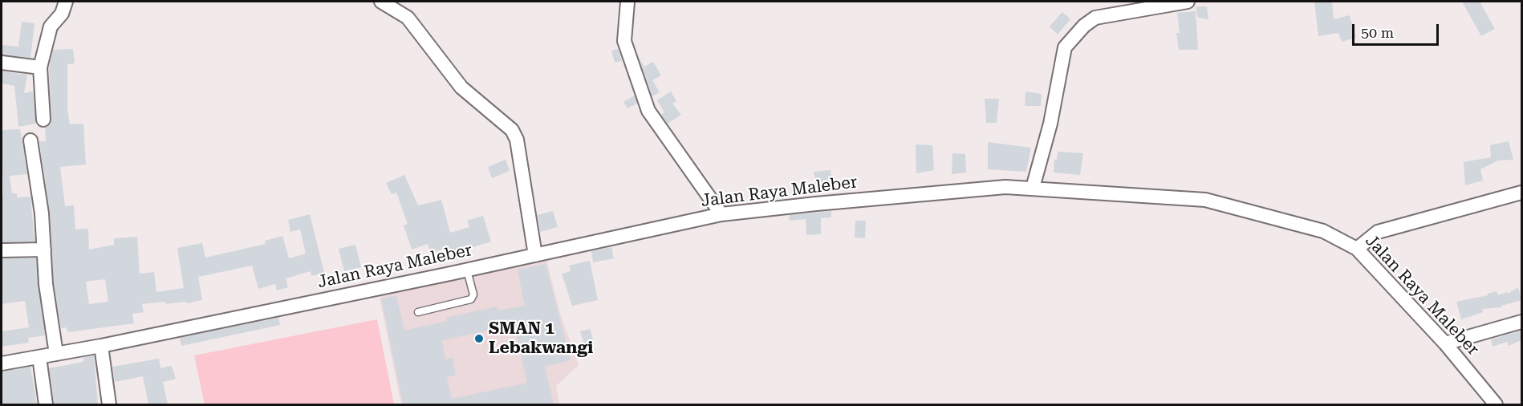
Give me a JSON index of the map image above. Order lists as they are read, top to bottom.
{
  "streets": {
    "street": ["Jalan Raya Maleber"]
  },
  "places": ["SMAN 1 Lebakwangi"],
  "scale_bar": "50 m"
}
